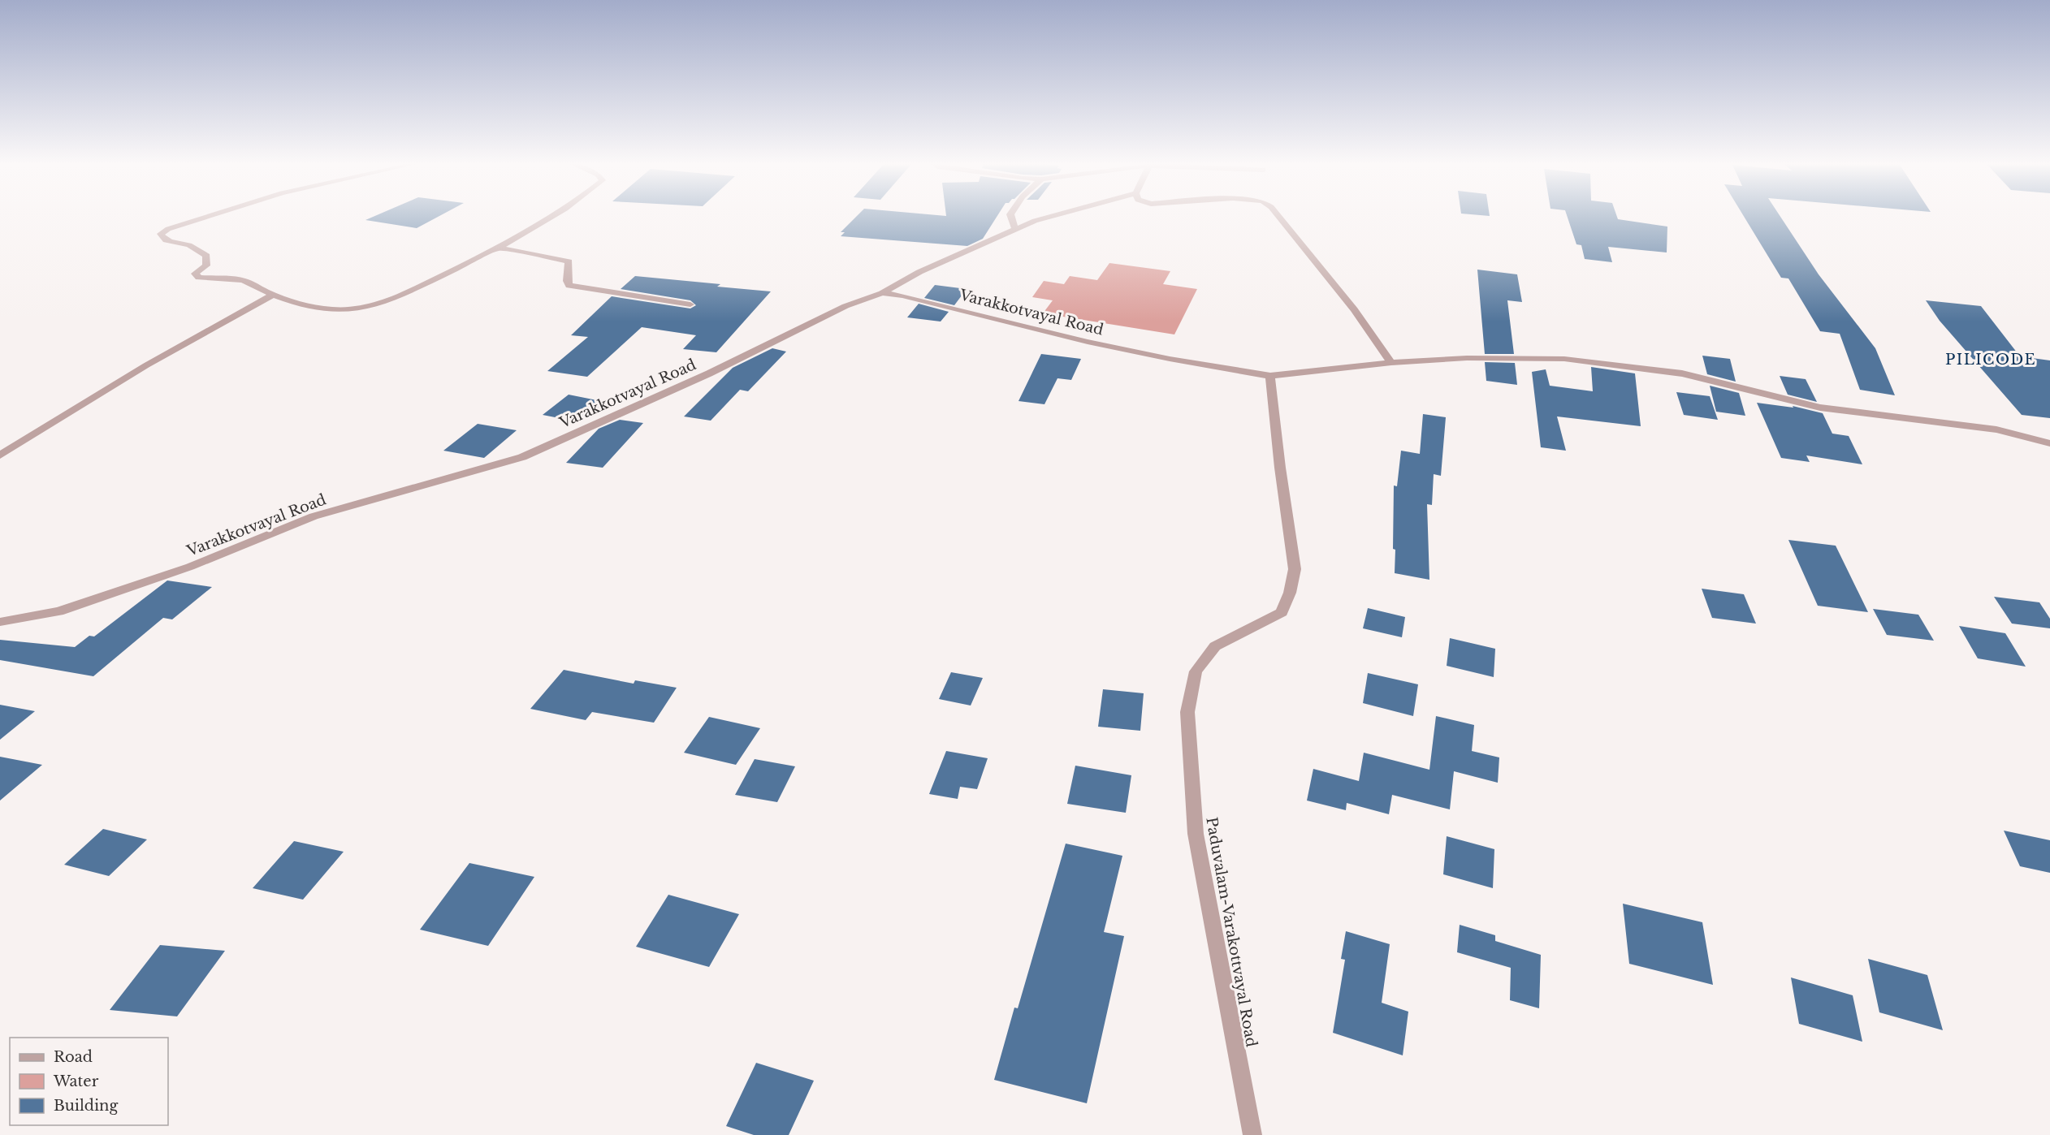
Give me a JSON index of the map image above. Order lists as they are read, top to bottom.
{
  "streets": {
    "street": ["Varakkotvayal Road", "Paduvalam-Varakottvayal Road"]
  },
  "crossings": [
    ["Varakkotvayal Road", "Paduvalam-Varakottvayal Road"]
  ],
  "districts": ["PILICODE"],
  "legend": ["Road", "Water", "Building"]
}
